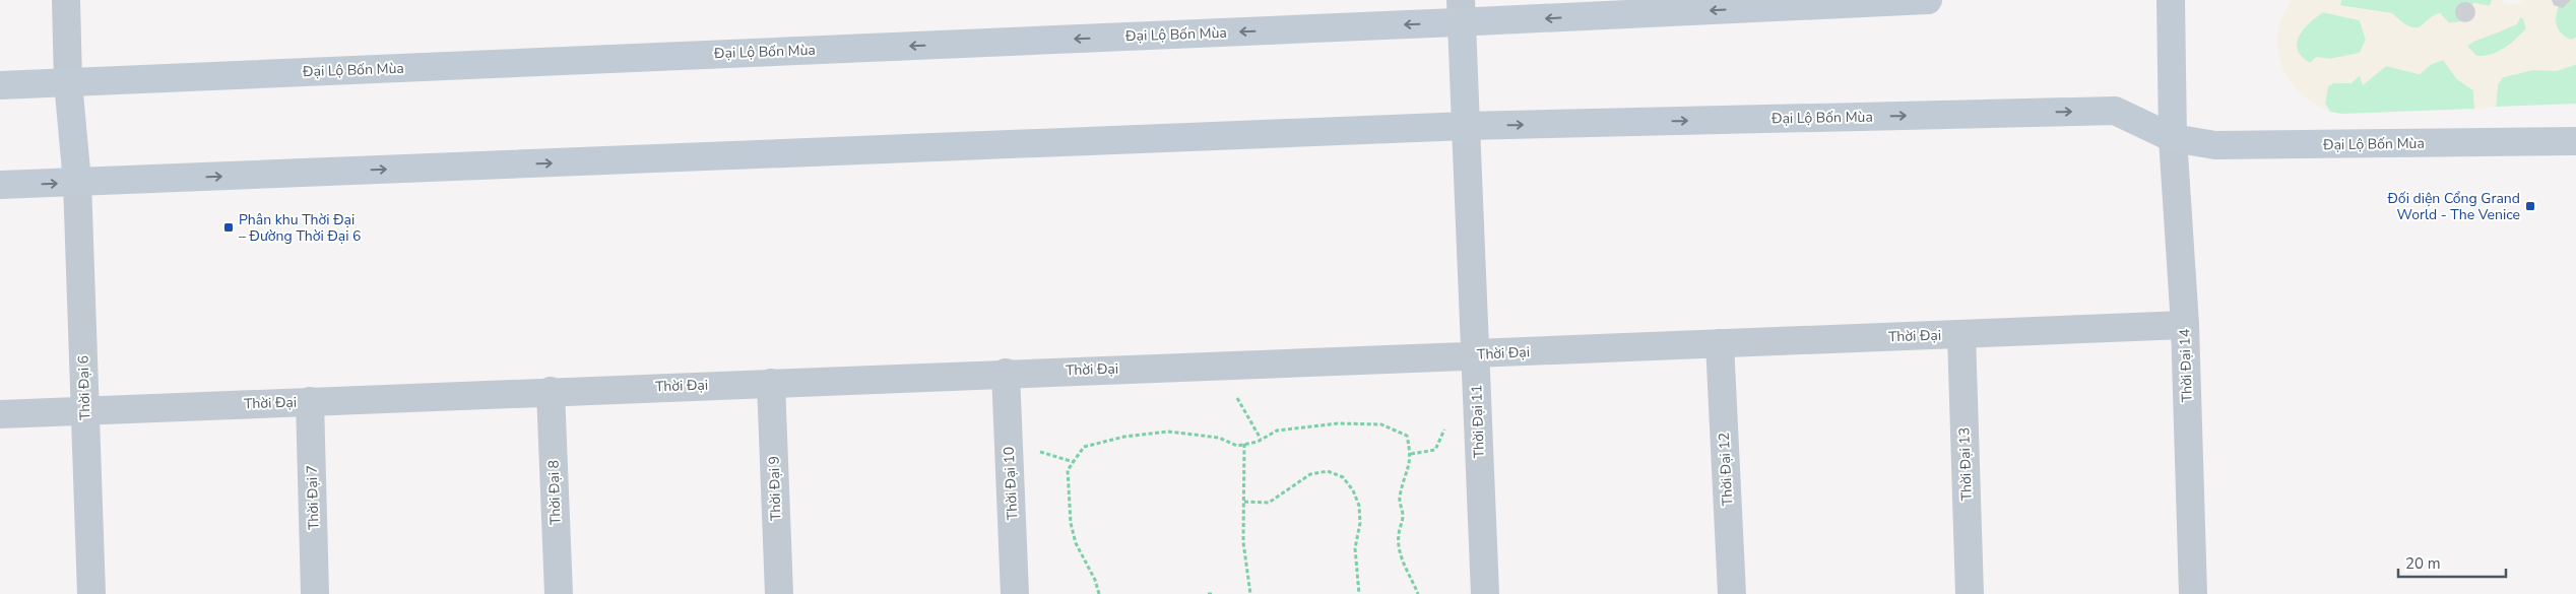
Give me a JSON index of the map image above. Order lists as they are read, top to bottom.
{
  "streets": {
    "main road": ["Đại Lộ Bốn Mùa"],
    "street": [
      "Thời Đại",
      "Thời Đại 14",
      "Thời Đại 6",
      "Thời Đại 11",
      "Thời Đại 13",
      "Thời Đại 12",
      "Thời Đại 10",
      "Thời Đại 9",
      "Thời Đại 8",
      "Thời Đại 7"
    ]
  },
  "crossings": [
    ["Đại Lộ Bốn Mùa", "Thời Đại 14"],
    ["Đại Lộ Bốn Mùa", "Thời Đại 6"],
    ["Đại Lộ Bốn Mùa", "Thời Đại 11"],
    ["Thời Đại", "Thời Đại 14"],
    ["Thời Đại", "Thời Đại 6"],
    ["Thời Đại", "Thời Đại 11"],
    ["Thời Đại", "Thời Đại 13"],
    ["Thời Đại", "Thời Đại 12"],
    ["Thời Đại", "Thời Đại 10"],
    ["Thời Đại", "Thời Đại 9"],
    ["Thời Đại", "Thời Đại 8"],
    ["Thời Đại", "Thời Đại 7"]
  ],
  "places": {
    "transit": ["Đối diện Cổng Grand World - The Venice", "Phân khu Thời Đại – Đường Thời Đại 6"]
  },
  "scale_bar": "20 m"
}
